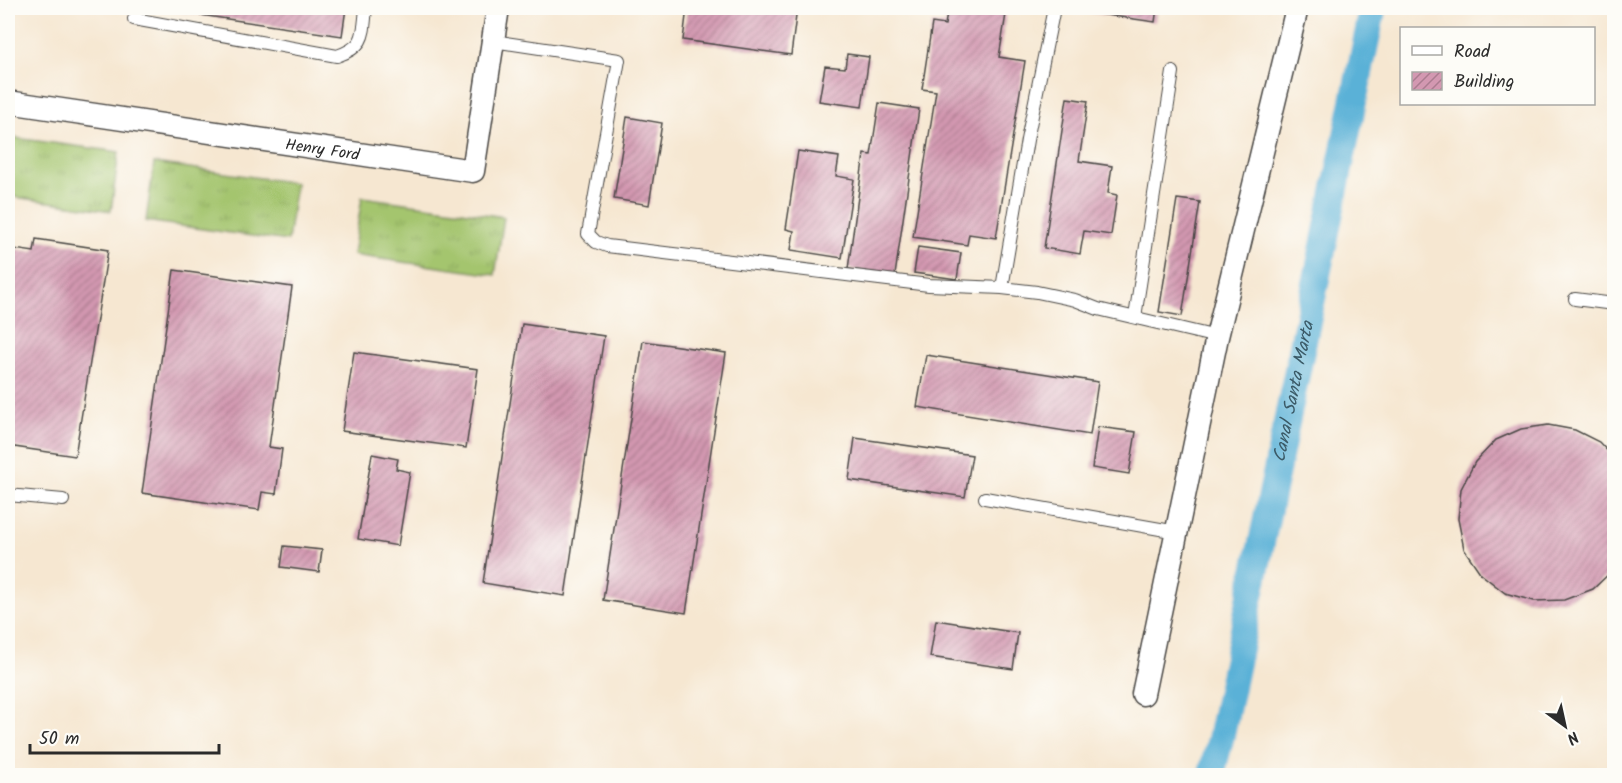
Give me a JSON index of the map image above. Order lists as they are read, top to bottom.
{
  "streets": {
    "street": ["Henry Ford"]
  },
  "water": ["Canal Santa Marta"],
  "legend": ["Road", "Building"],
  "scale_bar": "50 m",
  "north": "bottom right"
}
